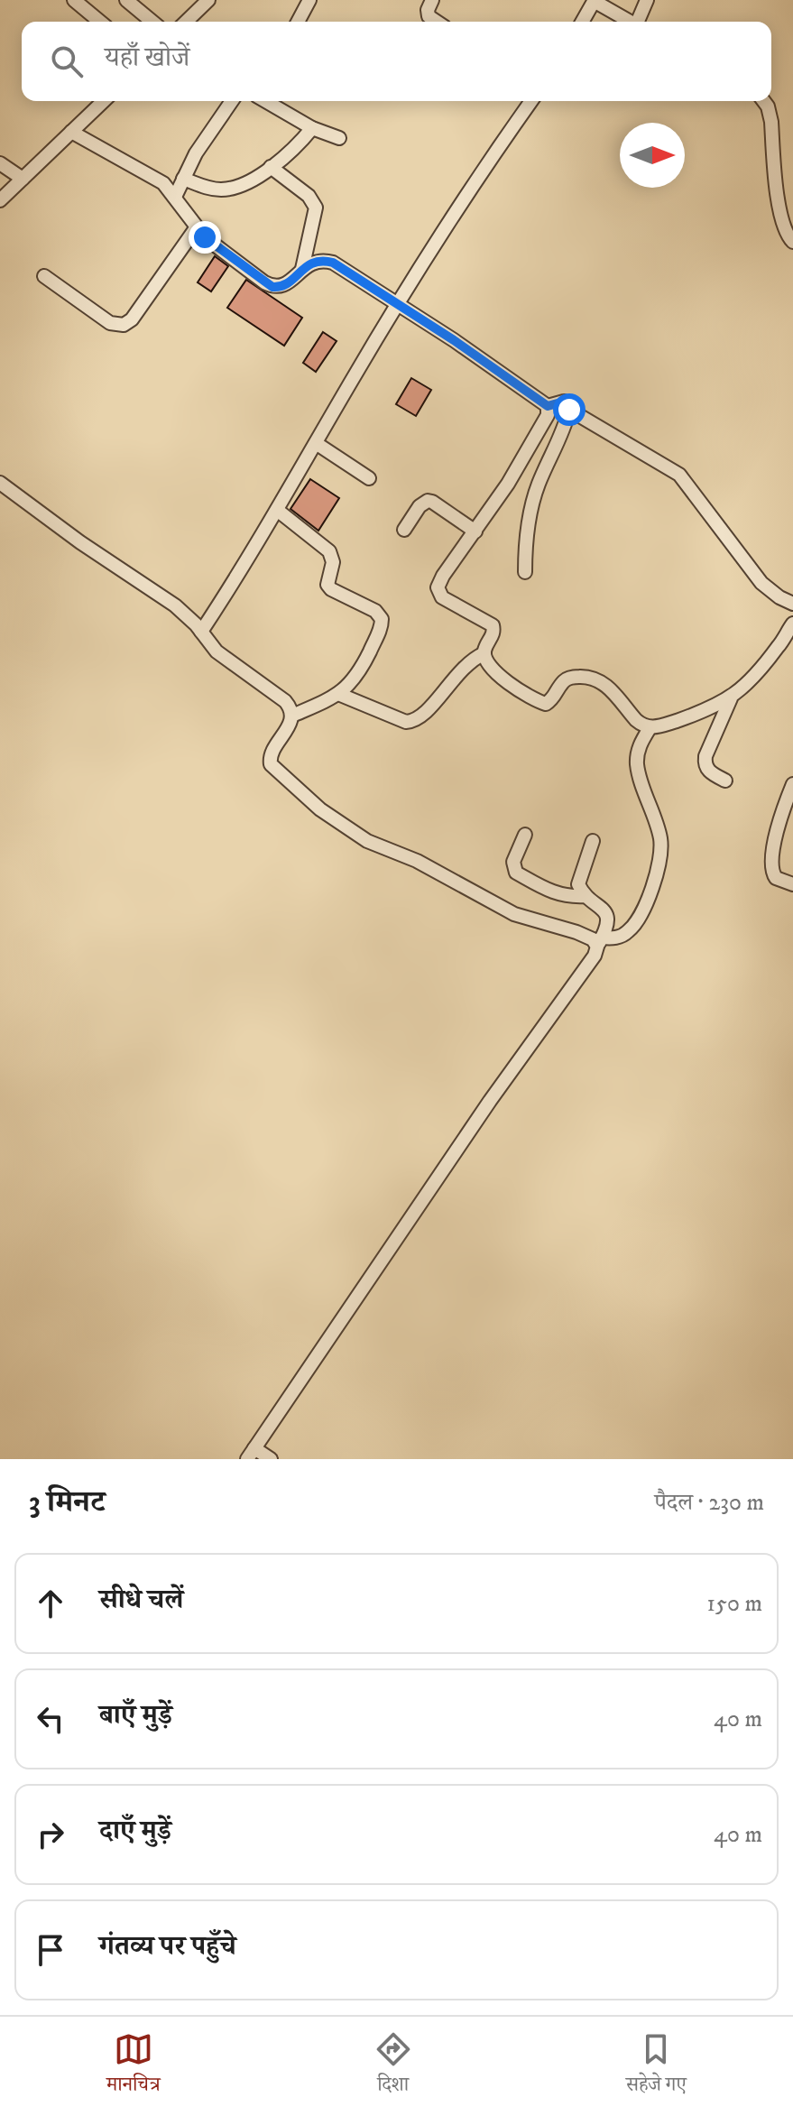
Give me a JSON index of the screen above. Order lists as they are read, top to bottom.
{
  "north": "right",
  "page": {
    "search": "यहाँ खोजें",
    "heading": ["3 मिनट", "पैदल · 230 m"],
    "list": [
      ["सीधे चलें", "150 m"],
      ["बाएँ मुड़ें", "40 m"],
      ["दाएँ मुड़ें", "40 m"],
      "गंतव्य पर पहुँचे"
    ],
    "nav": ["मानचित्र", "दिशा", "सहेजे गए"]
  }
}
